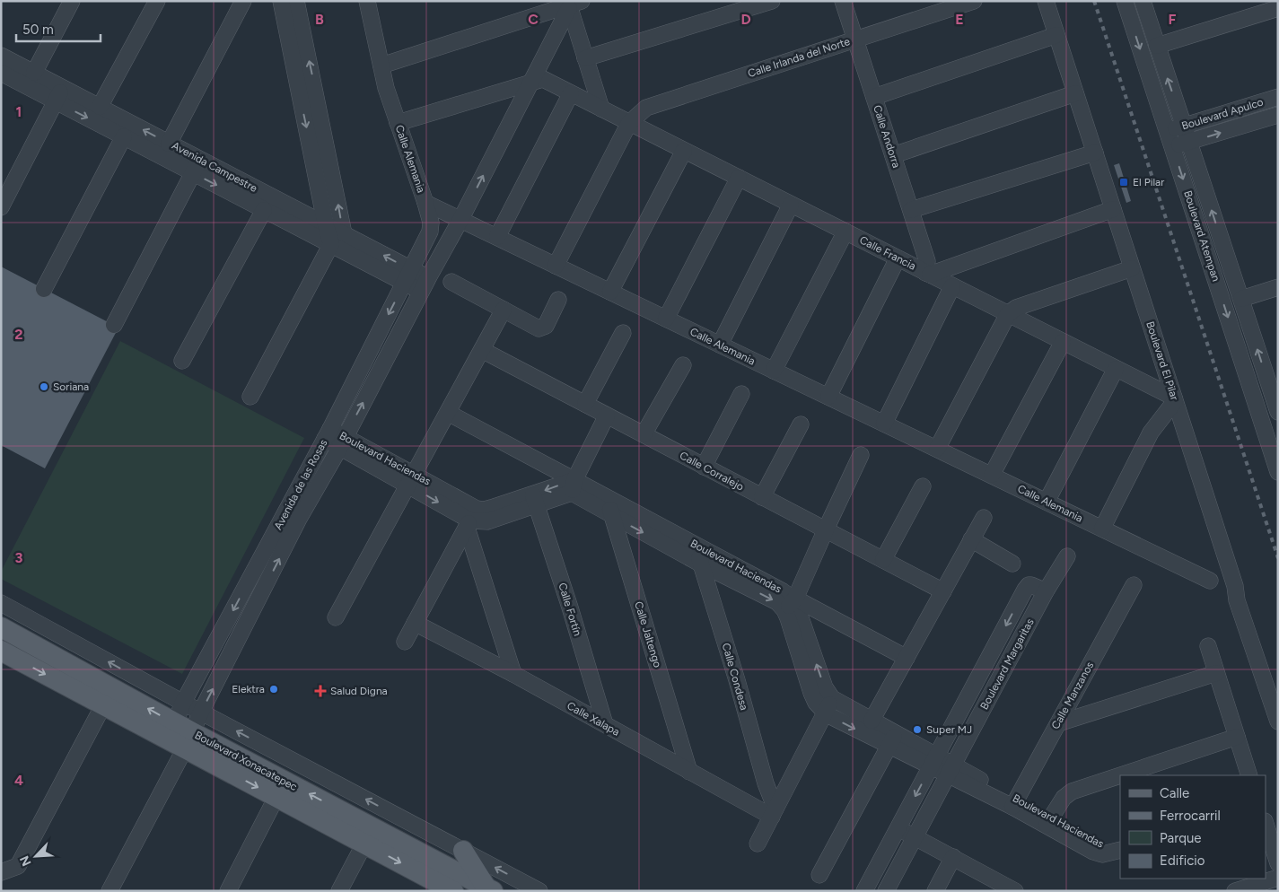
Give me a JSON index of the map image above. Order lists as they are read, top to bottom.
{
  "streets": {
    "main road": ["Boulevard Xonacatepec"],
    "street": [
      "Calle Irlanda del Norte",
      "Boulevard Apulco",
      "Calle Andorra",
      "Calle Alemania",
      "Avenida Campestre",
      "Boulevard Atempan",
      "Calle Francia",
      "Boulevard El Pilar",
      "Boulevard Haciendas",
      "Calle Corralejo",
      "Avenida de las Rosas",
      "Calle Fortín",
      "Calle Jaltengo",
      "Boulevard Margaritas",
      "Calle Condesa",
      "Calle Manzanos",
      "Calle Xalapa"
    ]
  },
  "crossings": [
    ["Calle Irlanda del Norte", "Calle Andorra"],
    ["Calle Irlanda del Norte", "Calle Francia"],
    ["Boulevard Apulco", "Boulevard Atempan"],
    ["Calle Andorra", "Calle Francia"],
    ["Calle Alemania", "Avenida de las Rosas"],
    ["Avenida Campestre", "Avenida de las Rosas"],
    ["Calle Francia", "Boulevard El Pilar"],
    ["Calle Francia", "Avenida de las Rosas"],
    ["Boulevard Haciendas", "Avenida de las Rosas"],
    ["Boulevard Haciendas", "Calle Jaltengo"],
    ["Boulevard Haciendas", "Boulevard Margaritas"],
    ["Boulevard Haciendas", "Calle Condesa"],
    ["Boulevard Haciendas", "Calle Manzanos"],
    ["Avenida de las Rosas", "Boulevard Xonacatepec"],
    ["Calle Fortín", "Calle Xalapa"],
    ["Calle Jaltengo", "Calle Xalapa"],
    ["Calle Condesa", "Calle Xalapa"]
  ],
  "places": {
    "transit": ["El Pilar"],
    "other": ["Soriana", "Elektra", "Super MJ"],
    "health": ["Salud Digna"]
  },
  "legend": [
    "Calle",
    "Ferrocarril",
    "Parque",
    "Edificio"
  ],
  "scale_bar": "50 m",
  "north": "bottom left",
  "grid": {
    "columns": [
      "B",
      "C",
      "D",
      "E",
      "F"
    ],
    "rows": [
      "1",
      "2",
      "3",
      "4"
    ]
  }
}
